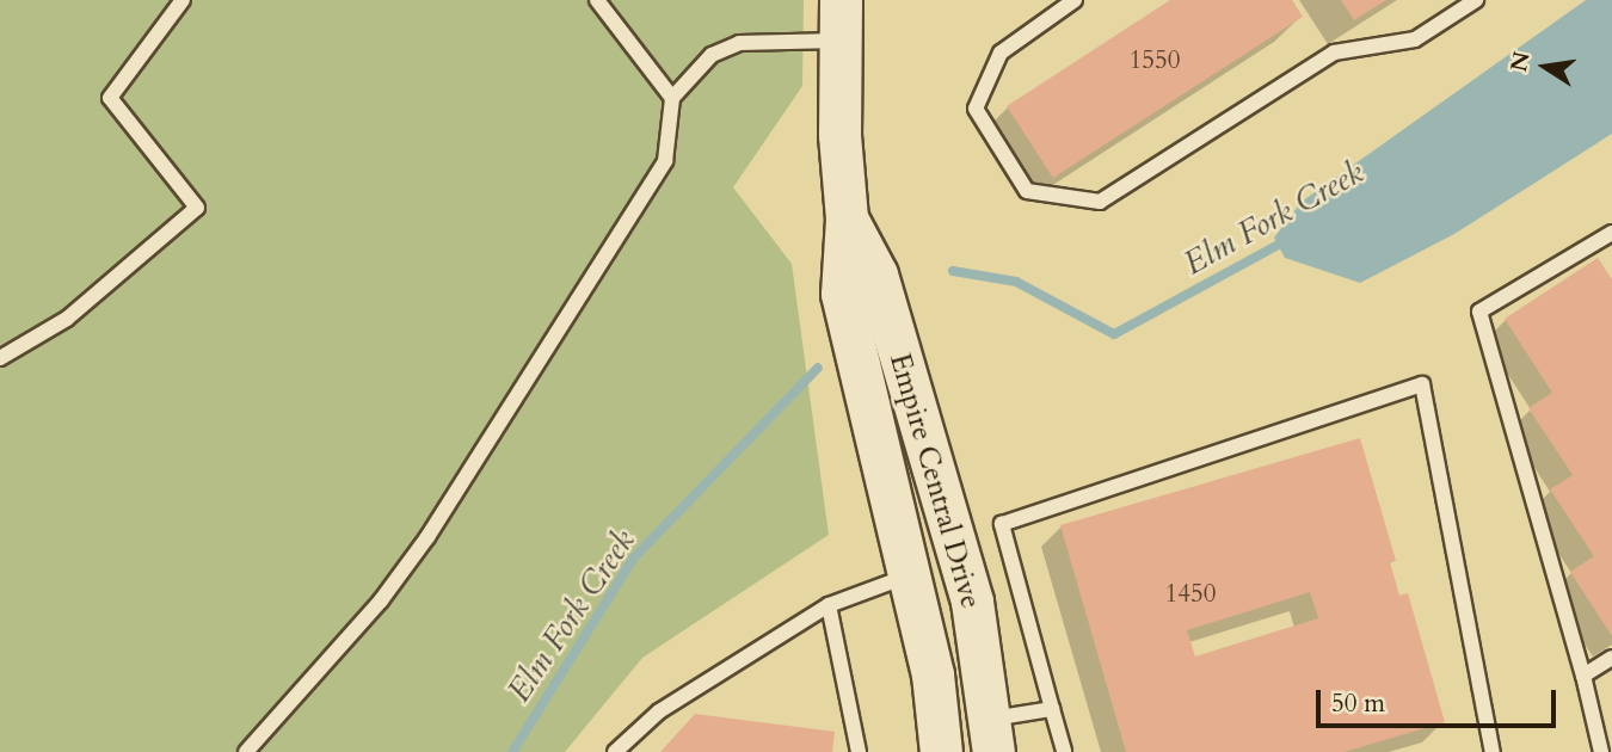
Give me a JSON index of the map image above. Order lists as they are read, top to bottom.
{
  "streets": {
    "street": ["Empire Central Drive"]
  },
  "water": ["Elm Fork Creek"],
  "house_numbers": ["1550", "1450"],
  "scale_bar": "50 m",
  "north": "left"
}
